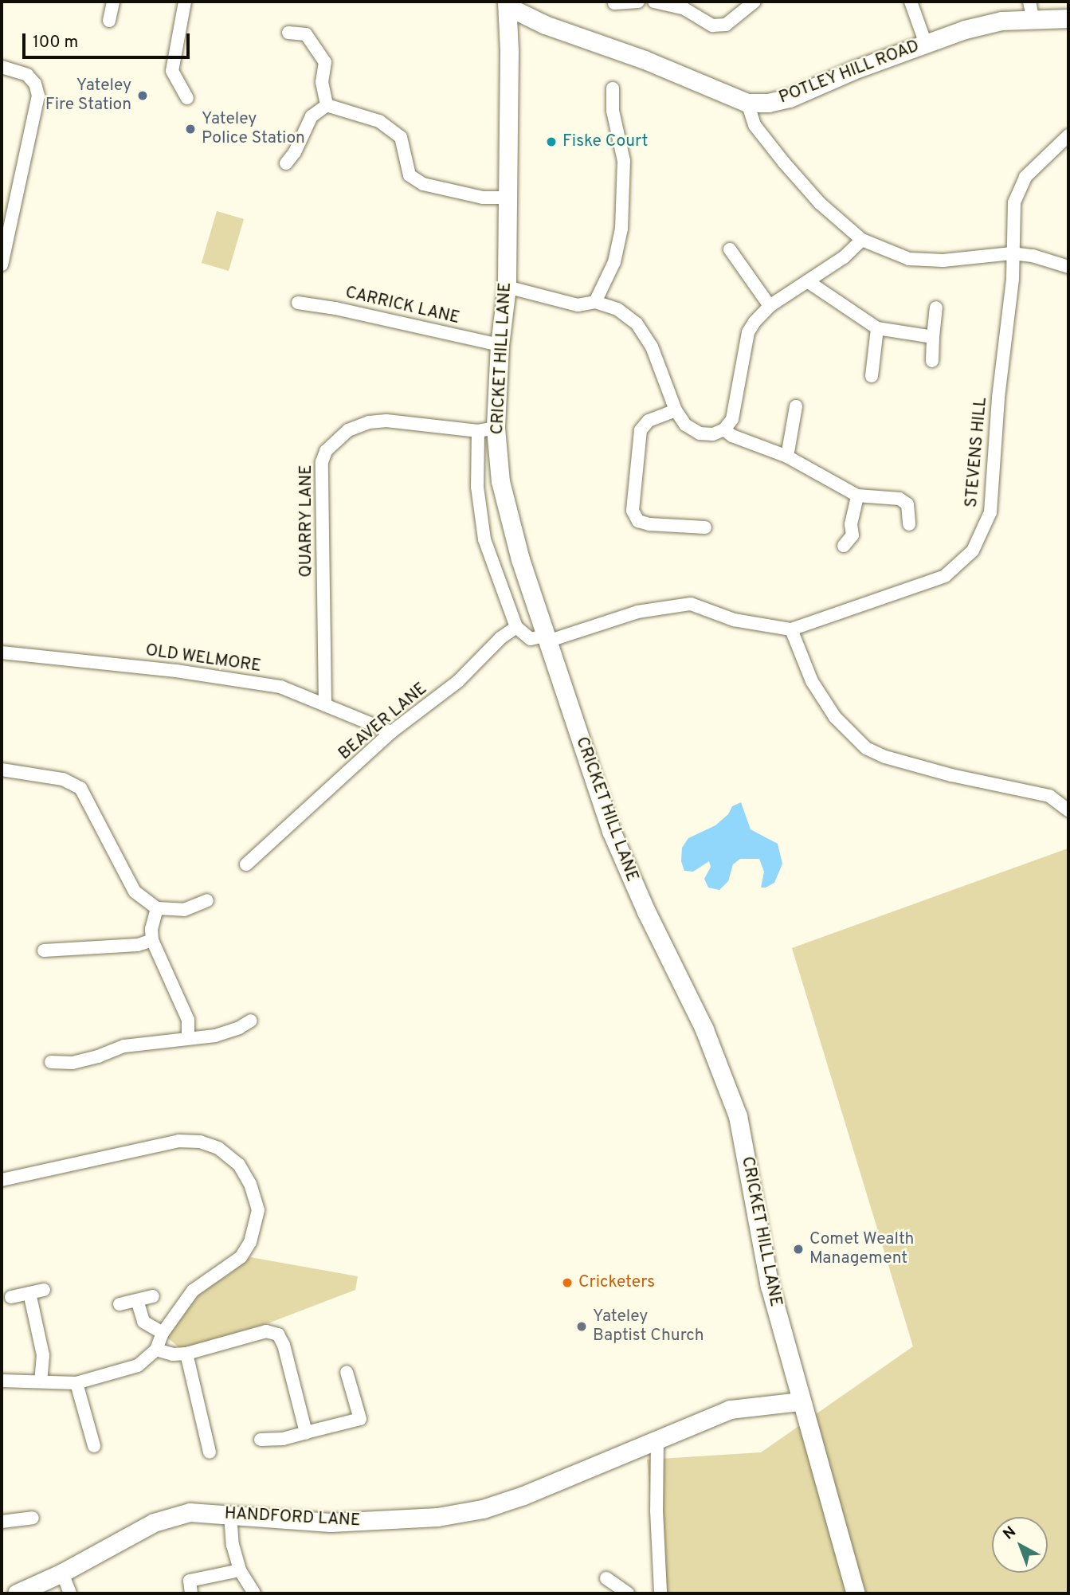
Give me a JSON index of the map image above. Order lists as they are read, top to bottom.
{
  "streets": {
    "street": [
      "POTLEY HILL ROAD",
      "CARRICK LANE",
      "CRICKET HILL LANE",
      "STEVENS HILL",
      "QUARRY LANE",
      "OLD WELMORE",
      "BEAVER LANE",
      "HANDFORD LANE"
    ]
  },
  "crossings": [
    ["POTLEY HILL ROAD", "CRICKET HILL LANE"],
    ["CARRICK LANE", "CRICKET HILL LANE"],
    ["CRICKET HILL LANE", "STEVENS HILL"],
    ["CRICKET HILL LANE", "QUARRY LANE"],
    ["CRICKET HILL LANE", "BEAVER LANE"],
    ["CRICKET HILL LANE", "HANDFORD LANE"],
    ["QUARRY LANE", "OLD WELMORE"],
    ["OLD WELMORE", "BEAVER LANE"]
  ],
  "places": [
    "Yateley Fire Station",
    "Yateley Police Station",
    "Fiske Court",
    "Comet Wealth Management",
    "Cricketers",
    "Yateley Baptist Church"
  ],
  "scale_bar": "100 m",
  "north": "top left"
}
